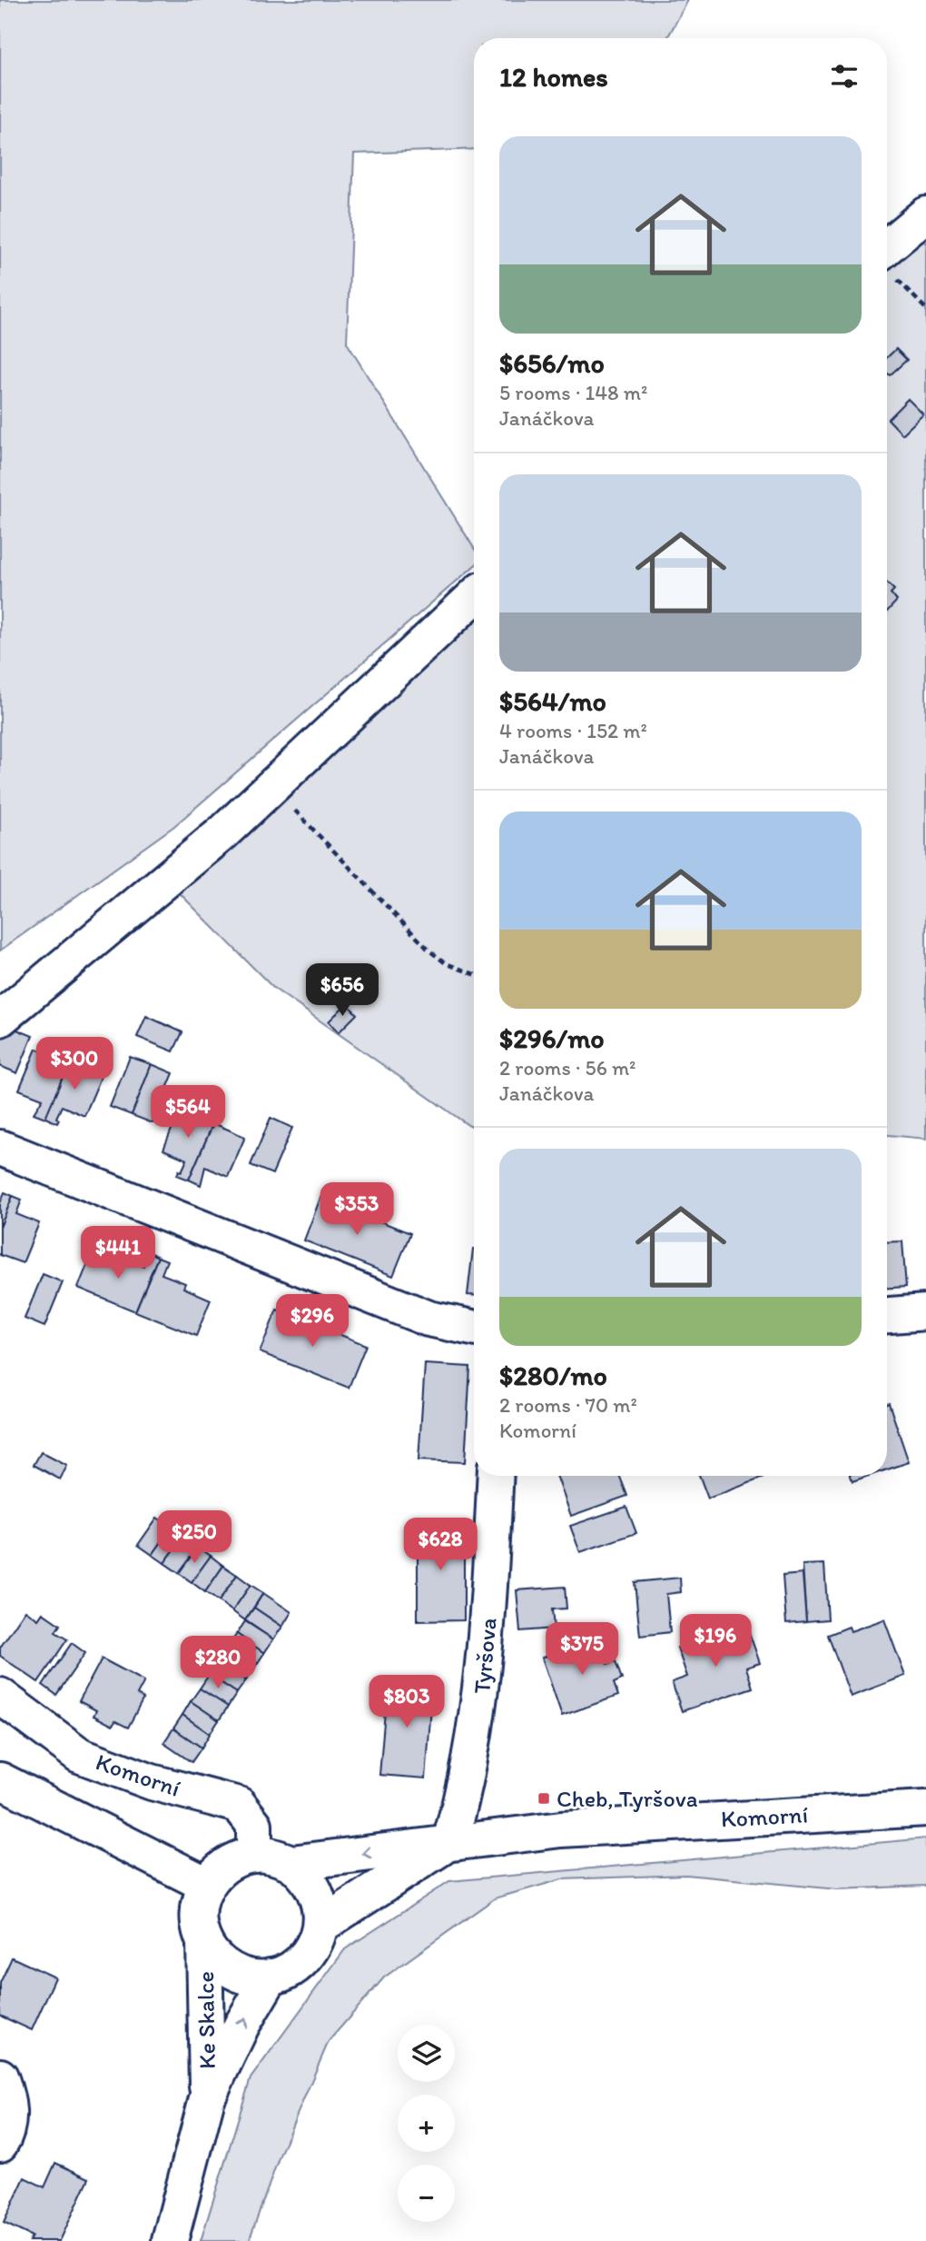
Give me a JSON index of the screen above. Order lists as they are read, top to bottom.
{
  "streets": {
    "street": ["Tyršova", "Komorní", "Ke Skalce"]
  },
  "crossings": [
    ["Tyršova", "Komorní"],
    ["Komorní", "Ke Skalce"]
  ],
  "places": {
    "transit": ["Cheb, Tyršova"]
  },
  "page": {
    "heading": "12 homes",
    "list": [
      {
        "name": "$656/mo",
        "note": "5 rooms · 148 m² · Janáčkova"
      },
      {
        "name": "$564/mo",
        "note": "4 rooms · 152 m² · Janáčkova"
      },
      {
        "name": "$296/mo",
        "note": "2 rooms · 56 m² · Janáčkova"
      },
      {
        "name": "$280/mo",
        "note": "2 rooms · 70 m² · Komorní"
      }
    ],
    "price": [
      "$656",
      "$300",
      "$564",
      "$353",
      "$441",
      "$296",
      "$250",
      "$628",
      "$196",
      "$375",
      "$280",
      "$803"
    ],
    "map_buttons": ["+", "−"]
  }
}
